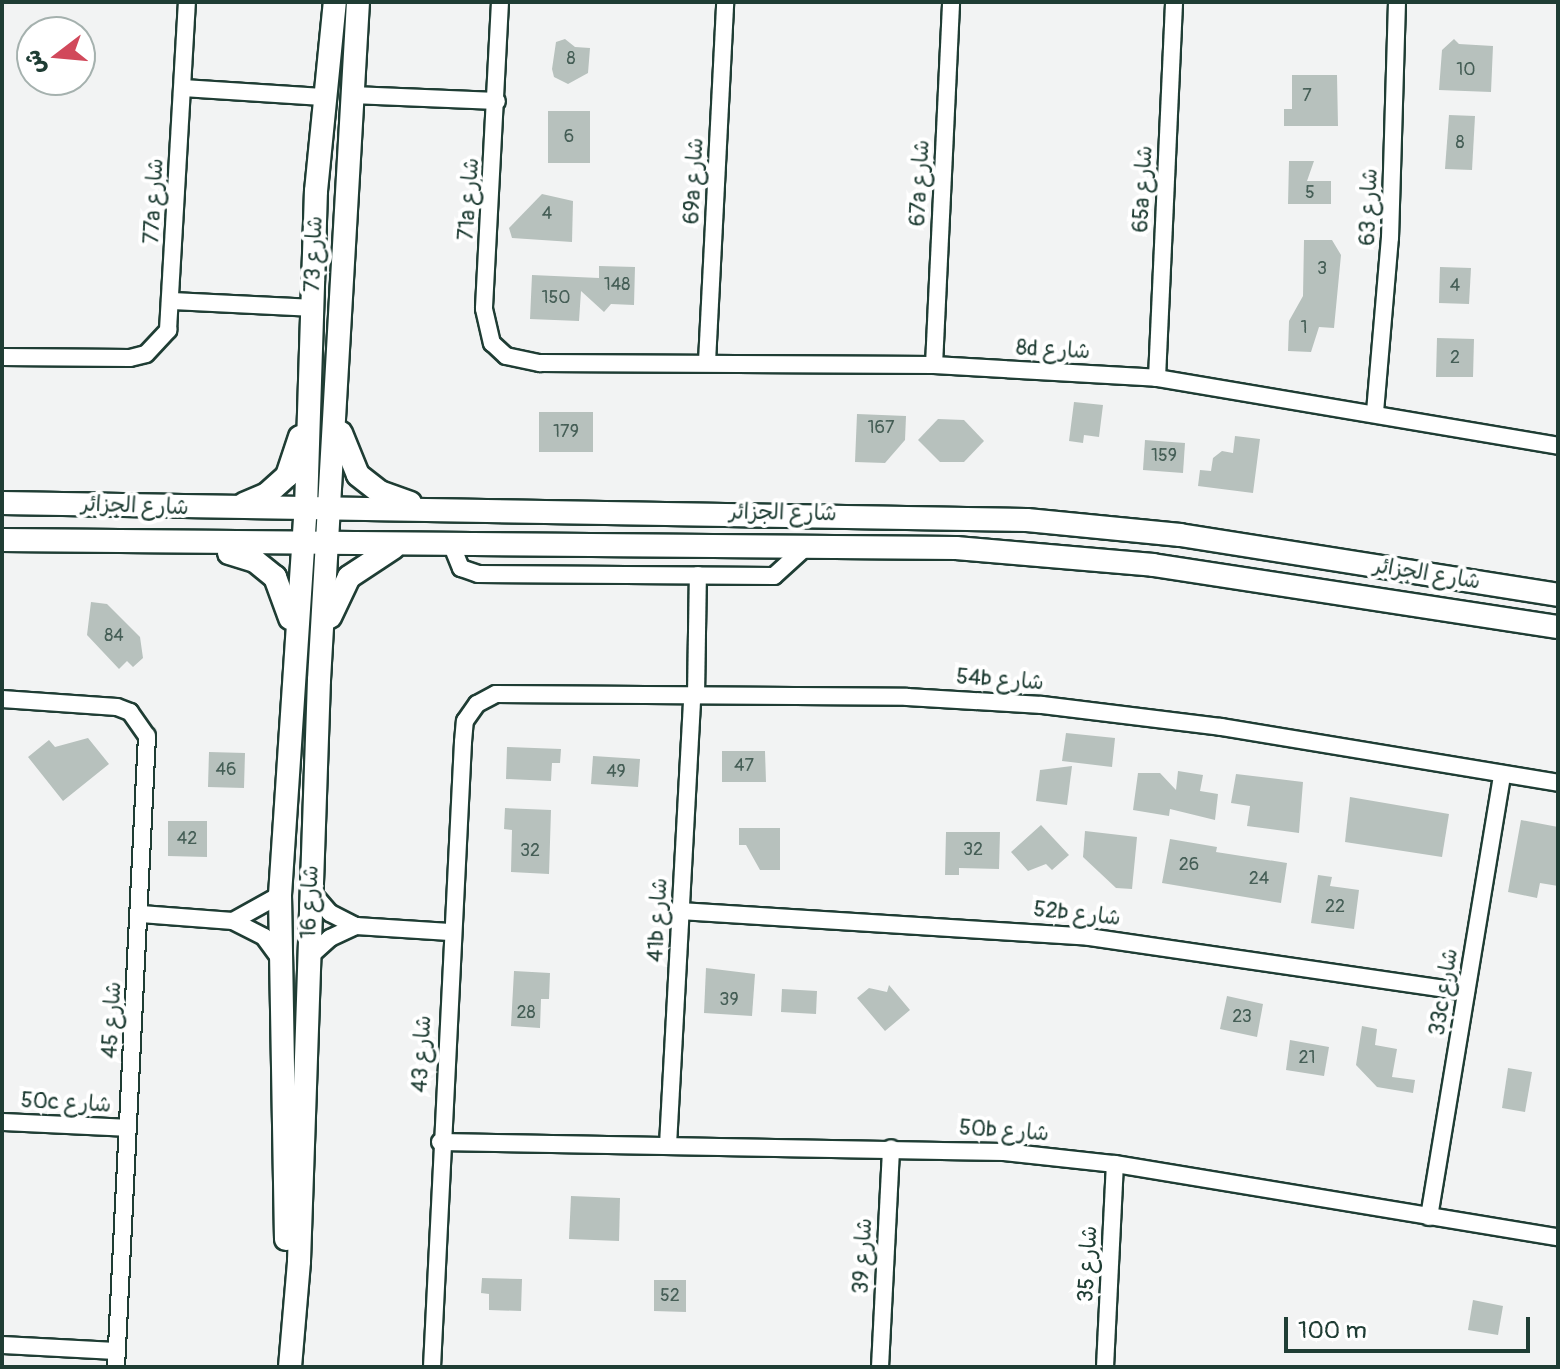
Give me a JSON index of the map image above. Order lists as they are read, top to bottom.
{
  "streets": {
    "main road": ["شارع 73", "شارع الجزائر", "شارع 16"],
    "street": [
      "69a شارع",
      "67a شارع",
      "65a شارع",
      "71a شارع",
      "77a شارع",
      "شارع 63",
      "8d شارع",
      "54b شارع",
      "52b شارع",
      "41b شارع",
      "33c شارع",
      "شارع 45",
      "شارع 43",
      "50c شارع",
      "50b شارع",
      "شارع 39",
      "شارع 35"
    ]
  },
  "crossings": [
    ["69a شارع", "8d شارع"],
    ["67a شارع", "8d شارع"],
    ["65a شارع", "8d شارع"],
    ["71a شارع", "8d شارع"],
    ["شارع 63", "8d شارع"],
    ["شارع 73", "شارع الجزائر"],
    ["شارع 73", "شارع 16"],
    ["شارع الجزائر", "شارع 16"],
    ["54b شارع", "41b شارع"],
    ["54b شارع", "33c شارع"],
    ["54b شارع", "شارع 43"],
    ["52b شارع", "41b شارع"],
    ["52b شارع", "33c شارع"],
    ["41b شارع", "50b شارع"],
    ["33c شارع", "50b شارع"],
    ["شارع 45", "50c شارع"],
    ["شارع 43", "50b شارع"],
    ["50b شارع", "شارع 39"],
    ["50b شارع", "شارع 35"]
  ],
  "house_numbers": [
    "8",
    "10",
    "7",
    "6",
    "8",
    "5",
    "4",
    "3",
    "148",
    "4",
    "150",
    "1",
    "2",
    "167",
    "179",
    "159",
    "84",
    "47",
    "46",
    "49",
    "42",
    "32",
    "32",
    "26",
    "24",
    "22",
    "39",
    "28",
    "23",
    "21",
    "52"
  ],
  "scale_bar": "100 m",
  "north": "left"
}
